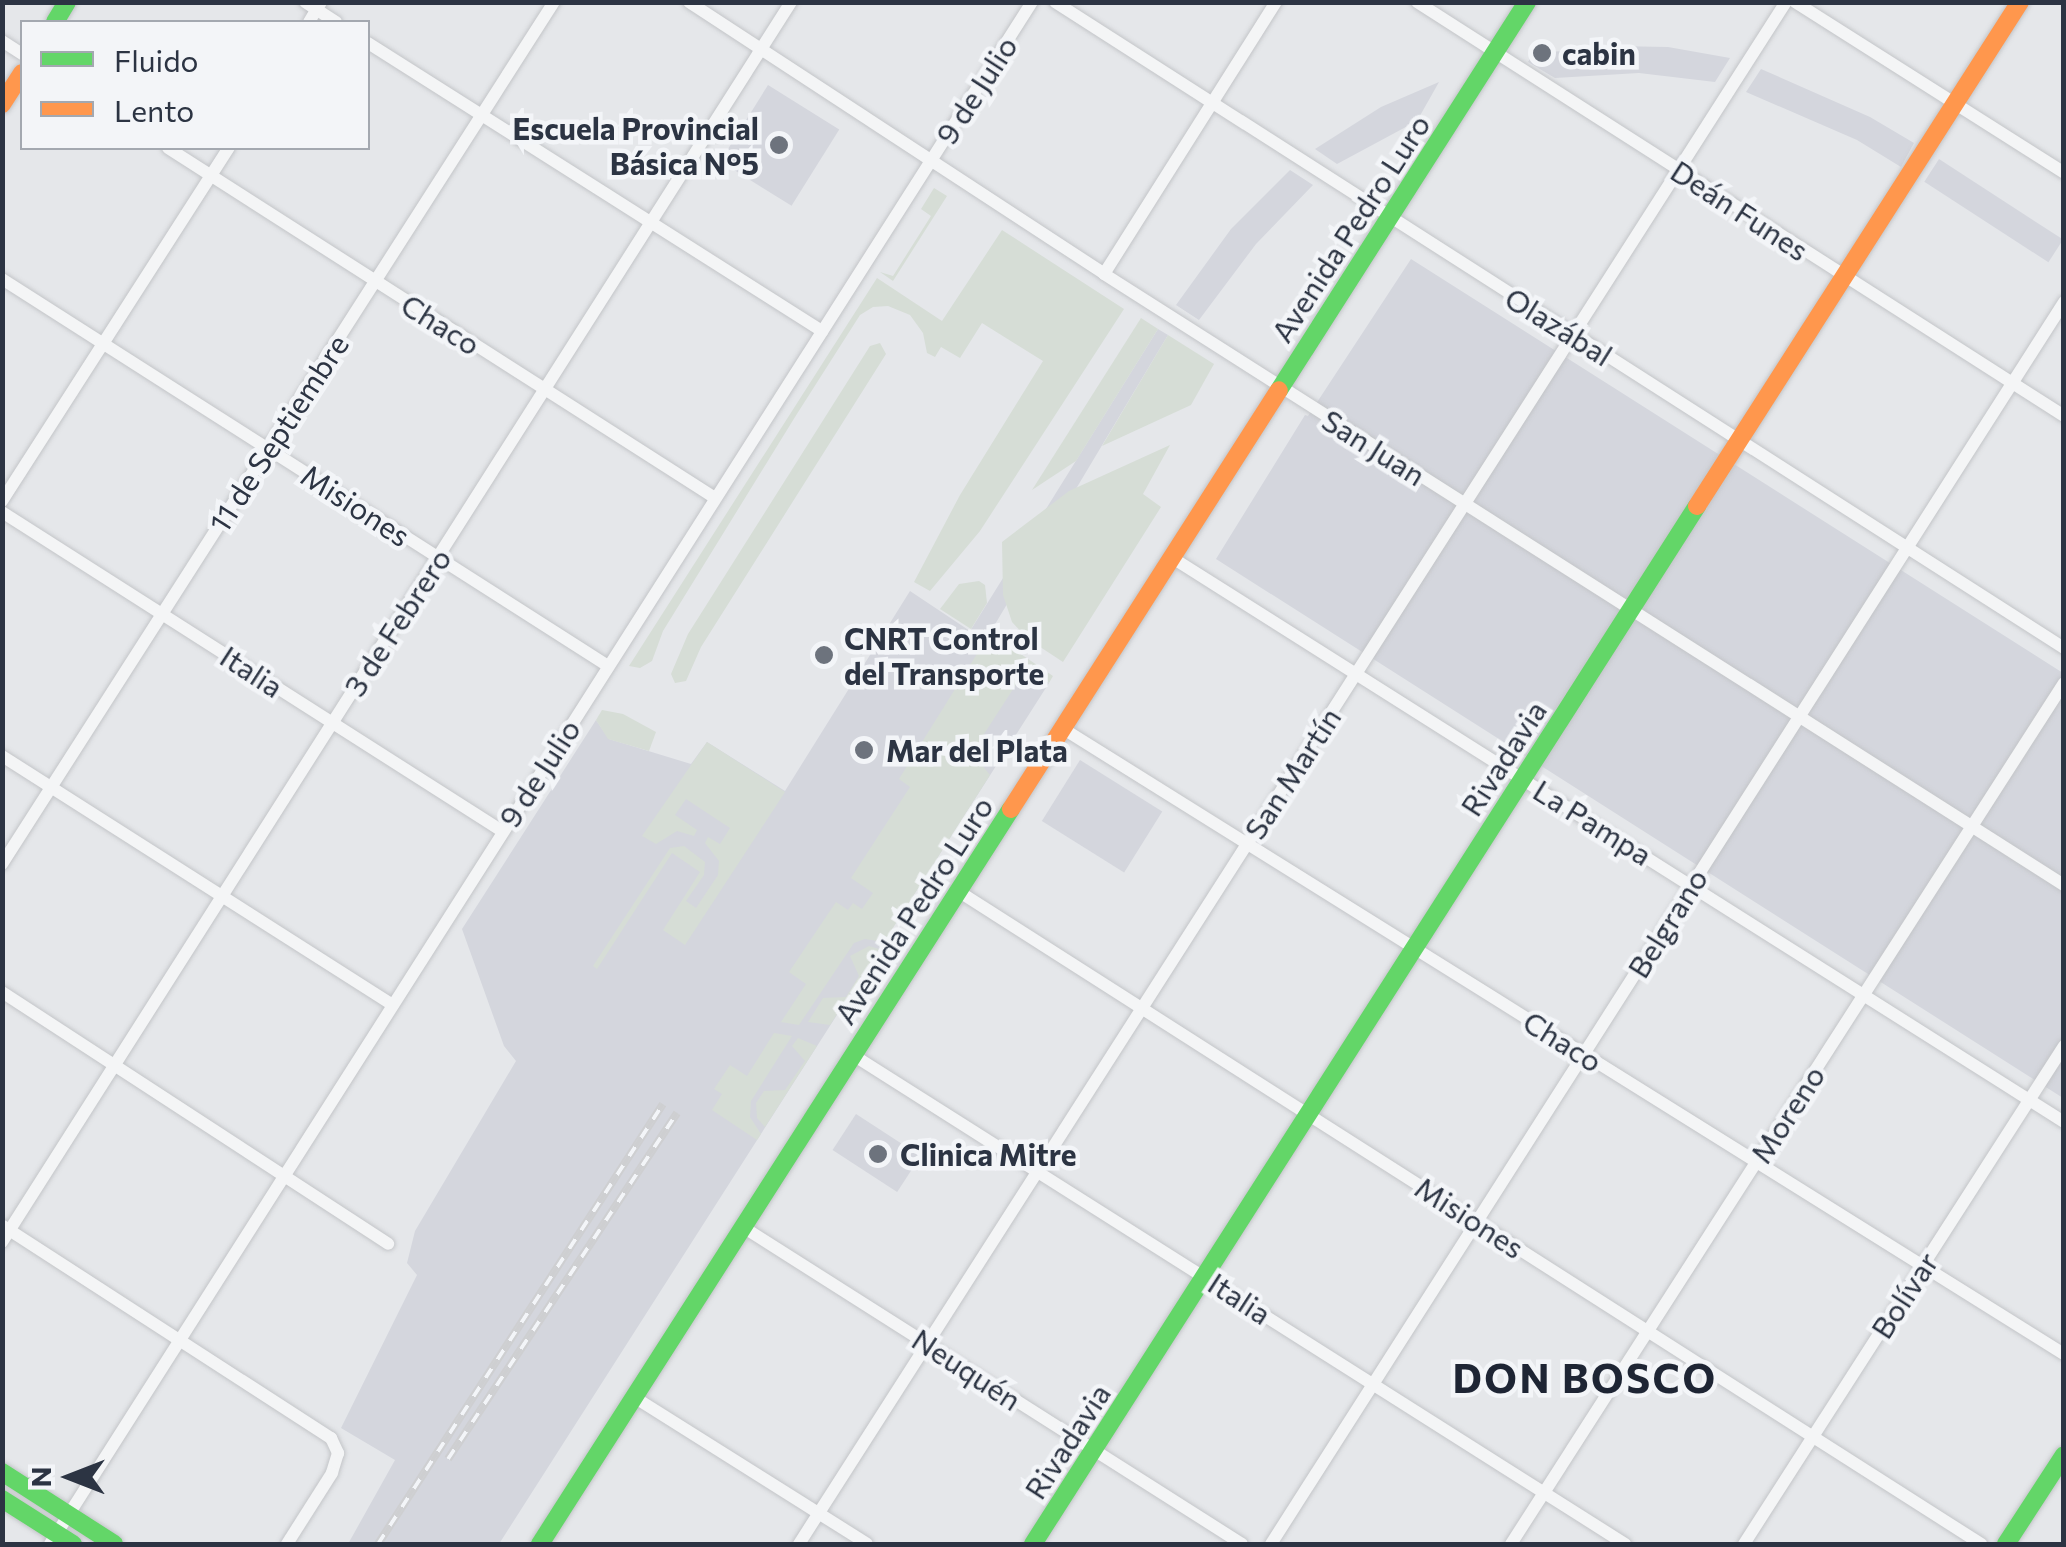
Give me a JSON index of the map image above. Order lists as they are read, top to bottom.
{
  "streets": {
    "main road": ["Avenida Pedro Luro", "Rivadavia"],
    "street": [
      "9 de Julio",
      "Deán Funes",
      "Chaco",
      "Olazábal",
      "11 de Septiembre",
      "San Juan",
      "Misiones",
      "3 de Febrero",
      "Italia",
      "San Martín",
      "La Pampa",
      "Belgrano",
      "Moreno",
      "Bolívar",
      "Neuquén"
    ]
  },
  "crossings": [
    ["9 de Julio", "Chaco"],
    ["9 de Julio", "San Juan"],
    ["9 de Julio", "Misiones"],
    ["9 de Julio", "Italia"],
    ["Deán Funes", "Avenida Pedro Luro"],
    ["Deán Funes", "Rivadavia"],
    ["Deán Funes", "San Martín"],
    ["Deán Funes", "Belgrano"],
    ["Avenida Pedro Luro", "Chaco"],
    ["Avenida Pedro Luro", "Olazábal"],
    ["Avenida Pedro Luro", "San Juan"],
    ["Avenida Pedro Luro", "Misiones"],
    ["Avenida Pedro Luro", "Italia"],
    ["Avenida Pedro Luro", "La Pampa"],
    ["Avenida Pedro Luro", "Neuquén"],
    ["Chaco", "11 de Septiembre"],
    ["Chaco", "3 de Febrero"],
    ["Chaco", "Rivadavia"],
    ["Chaco", "San Martín"],
    ["Chaco", "Belgrano"],
    ["Chaco", "Moreno"],
    ["Chaco", "Bolívar"],
    ["Olazábal", "Rivadavia"],
    ["Olazábal", "San Martín"],
    ["Olazábal", "Belgrano"],
    ["11 de Septiembre", "Misiones"],
    ["11 de Septiembre", "Italia"],
    ["San Juan", "3 de Febrero"],
    ["San Juan", "Rivadavia"],
    ["San Juan", "San Martín"],
    ["San Juan", "Belgrano"],
    ["San Juan", "Moreno"],
    ["Misiones", "3 de Febrero"],
    ["Misiones", "Rivadavia"],
    ["Misiones", "San Martín"],
    ["Misiones", "Belgrano"],
    ["Misiones", "Moreno"],
    ["Misiones", "Bolívar"],
    ["3 de Febrero", "Italia"],
    ["Italia", "Rivadavia"],
    ["Italia", "San Martín"],
    ["Italia", "Belgrano"],
    ["Italia", "Moreno"],
    ["Rivadavia", "La Pampa"],
    ["Rivadavia", "Neuquén"],
    ["San Martín", "La Pampa"],
    ["San Martín", "Neuquén"],
    ["La Pampa", "Belgrano"],
    ["La Pampa", "Moreno"],
    ["La Pampa", "Bolívar"]
  ],
  "districts": ["DON BOSCO"],
  "places": [
    "cabin",
    "Escuela Provincial Básica N°5",
    "CNRT Control del Transporte",
    "Mar del Plata",
    "Clinica Mitre"
  ],
  "legend": ["Fluido", "Lento"],
  "north": "left"
}
